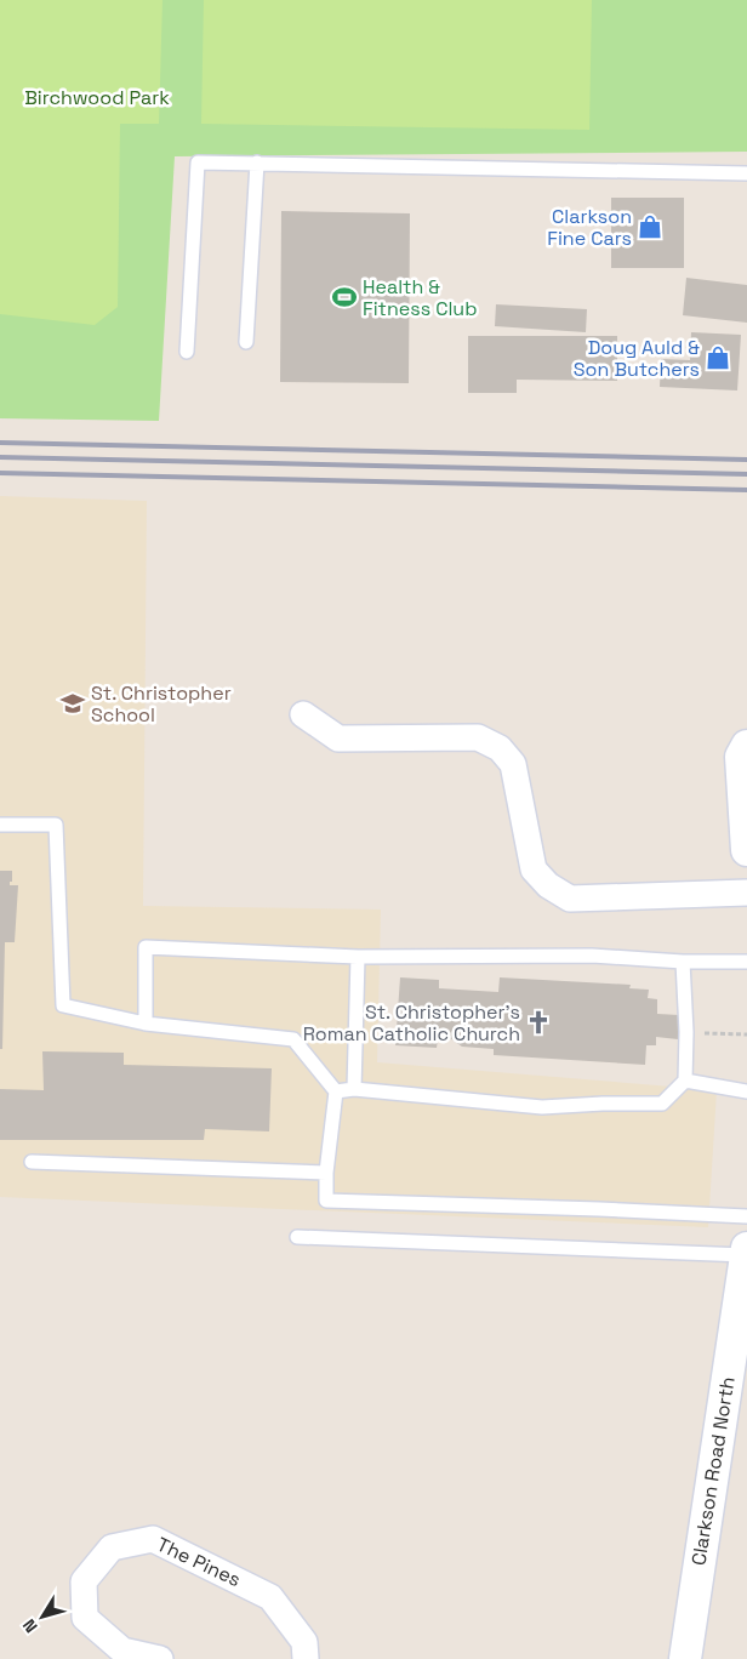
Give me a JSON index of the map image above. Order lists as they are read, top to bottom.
{
  "streets": {
    "street": ["Clarkson Road North", "The Pines"]
  },
  "parks": ["Birchwood Park"],
  "places": {
    "shop": ["Clarkson Fine Cars", "Doug Auld & Son Butchers"],
    "sports": ["Health & Fitness Club"],
    "school or university": ["St. Christopher School"],
    "church": ["St. Christopher's Roman Catholic Church"]
  },
  "north": "bottom left"
}
